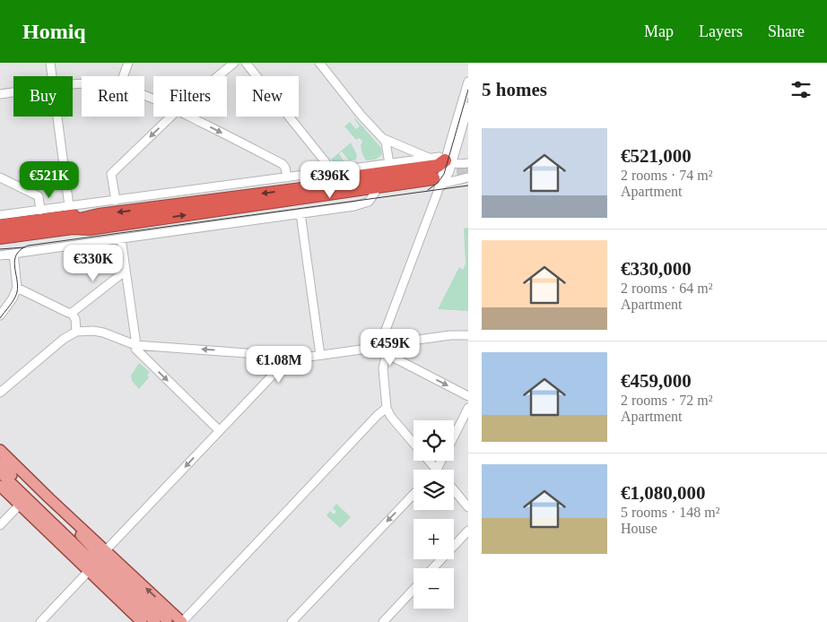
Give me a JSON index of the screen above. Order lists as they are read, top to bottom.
{
  "page": {
    "header": "Homiq",
    "nav": ["Map", "Layers", "Share"],
    "heading": "5 homes",
    "chip": [
      "Buy",
      "Rent",
      "Filters",
      "New"
    ],
    "list": [
      {
        "name": "€521,000",
        "note": "2 rooms · 74 m² · Apartment"
      },
      {
        "name": "€330,000",
        "note": "2 rooms · 64 m² · Apartment"
      },
      {
        "name": "€459,000",
        "note": "2 rooms · 72 m² · Apartment"
      },
      {
        "name": "€1,080,000",
        "note": "5 rooms · 148 m² · House"
      }
    ],
    "price": [
      "€521K",
      "€396K",
      "€330K",
      "€459K",
      "€1.08M"
    ],
    "map_buttons": ["+", "−"]
  }
}
